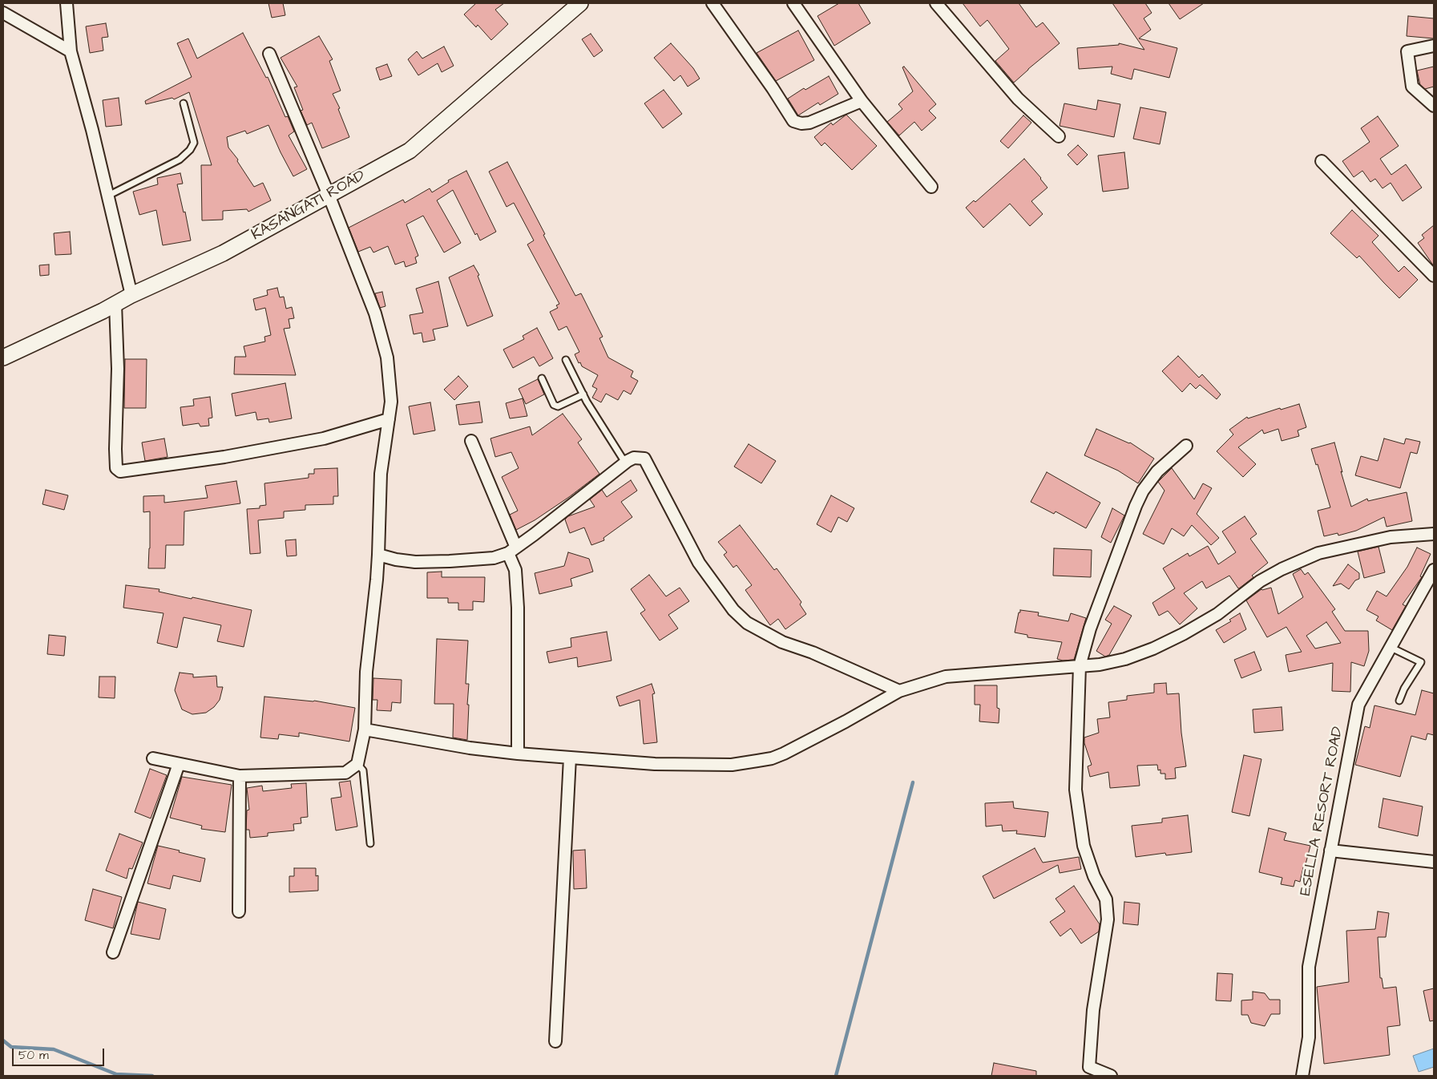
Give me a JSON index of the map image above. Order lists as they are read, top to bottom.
{
  "streets": {
    "street": ["KASANGATI ROAD", "ESELLA RESORT ROAD"]
  },
  "scale_bar": "50 m"
}
